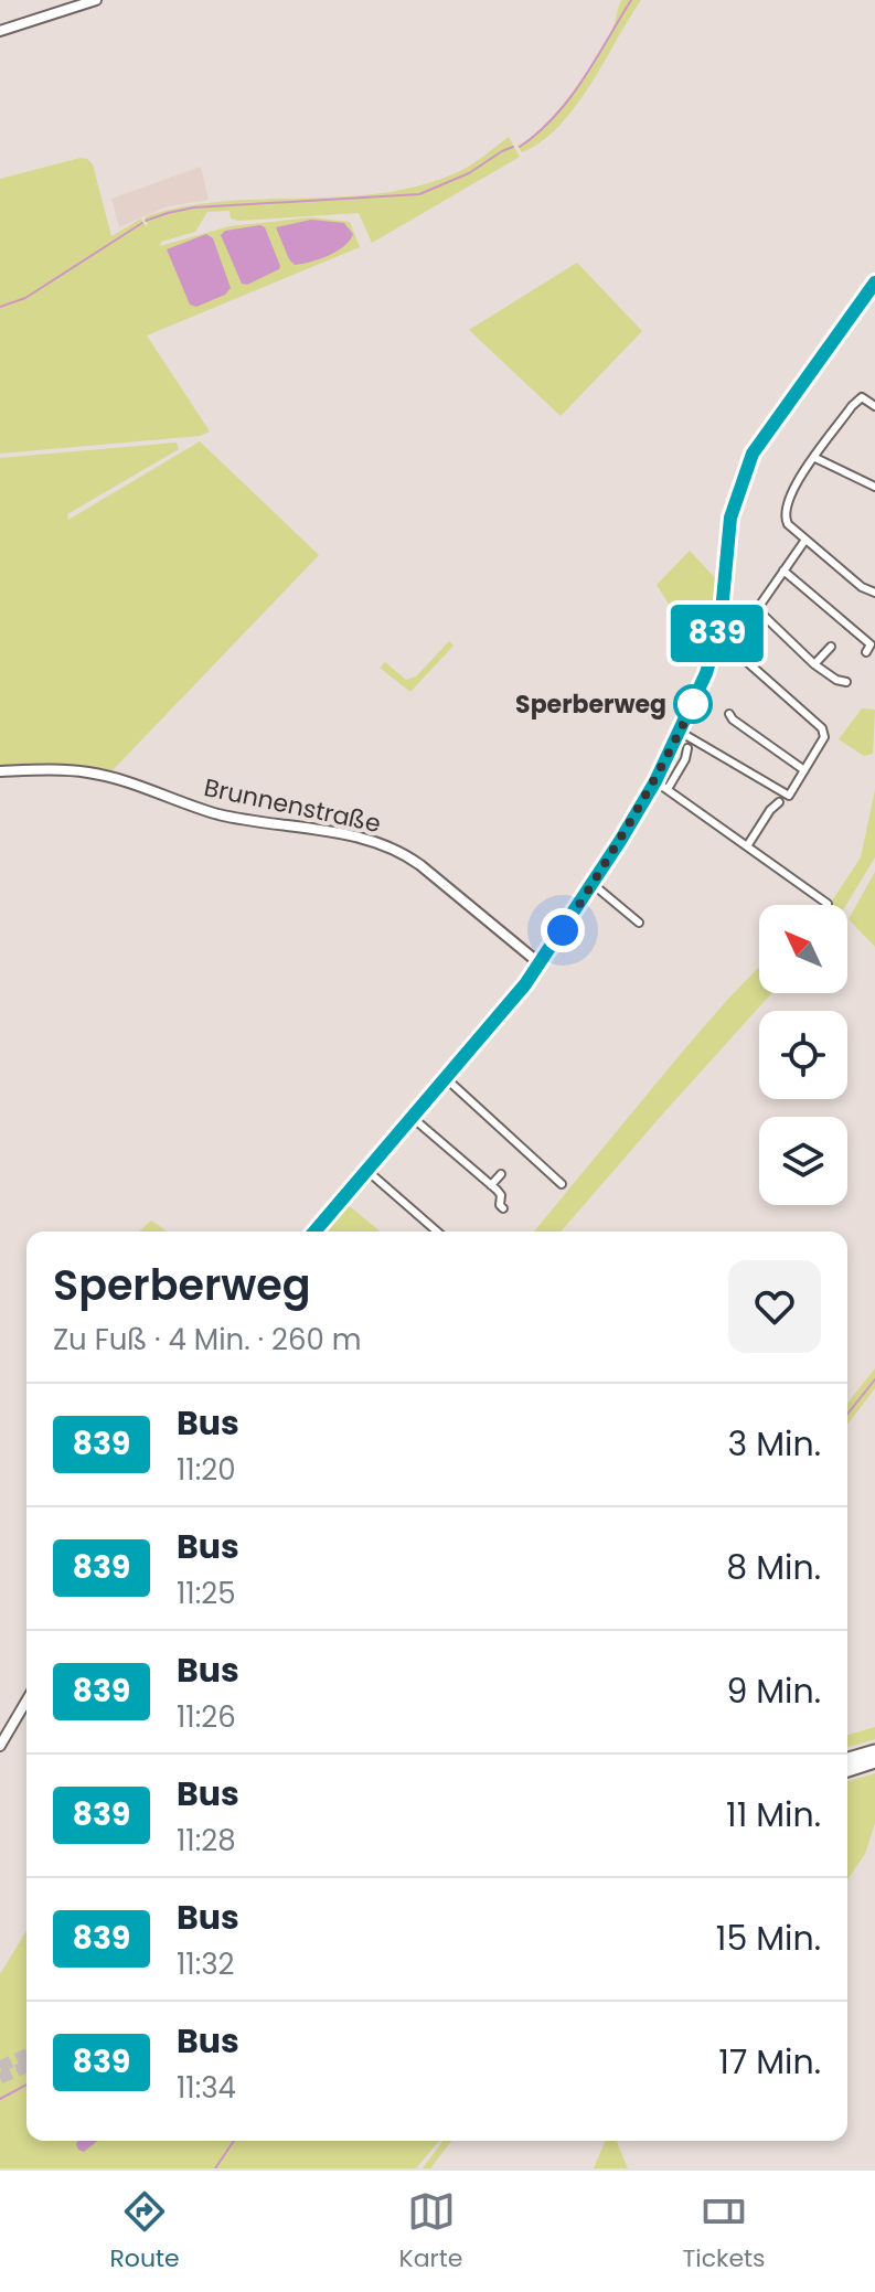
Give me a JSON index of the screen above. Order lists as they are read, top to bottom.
{
  "streets": {
    "street": ["Brunnenstraße"]
  },
  "places": ["Sperberweg"],
  "lines": ["bus line 839"],
  "north": "top left",
  "page": {
    "on_map": "839",
    "heading": ["Sperberweg", "Zu Fuß · 4 Min. · 260 m"],
    "list": [
      {
        "mark": "839",
        "name": "Bus",
        "note": "11:20",
        "value": "3 Min."
      },
      {
        "mark": "839",
        "name": "Bus",
        "note": "11:25",
        "value": "8 Min."
      },
      {
        "mark": "839",
        "name": "Bus",
        "note": "11:26",
        "value": "9 Min."
      },
      {
        "mark": "839",
        "name": "Bus",
        "note": "11:28",
        "value": "11 Min."
      },
      {
        "mark": "839",
        "name": "Bus",
        "note": "11:32",
        "value": "15 Min."
      },
      {
        "mark": "839",
        "name": "Bus",
        "note": "11:34",
        "value": "17 Min."
      }
    ],
    "tabs": ["Route", "Karte", "Tickets"]
  }
}
